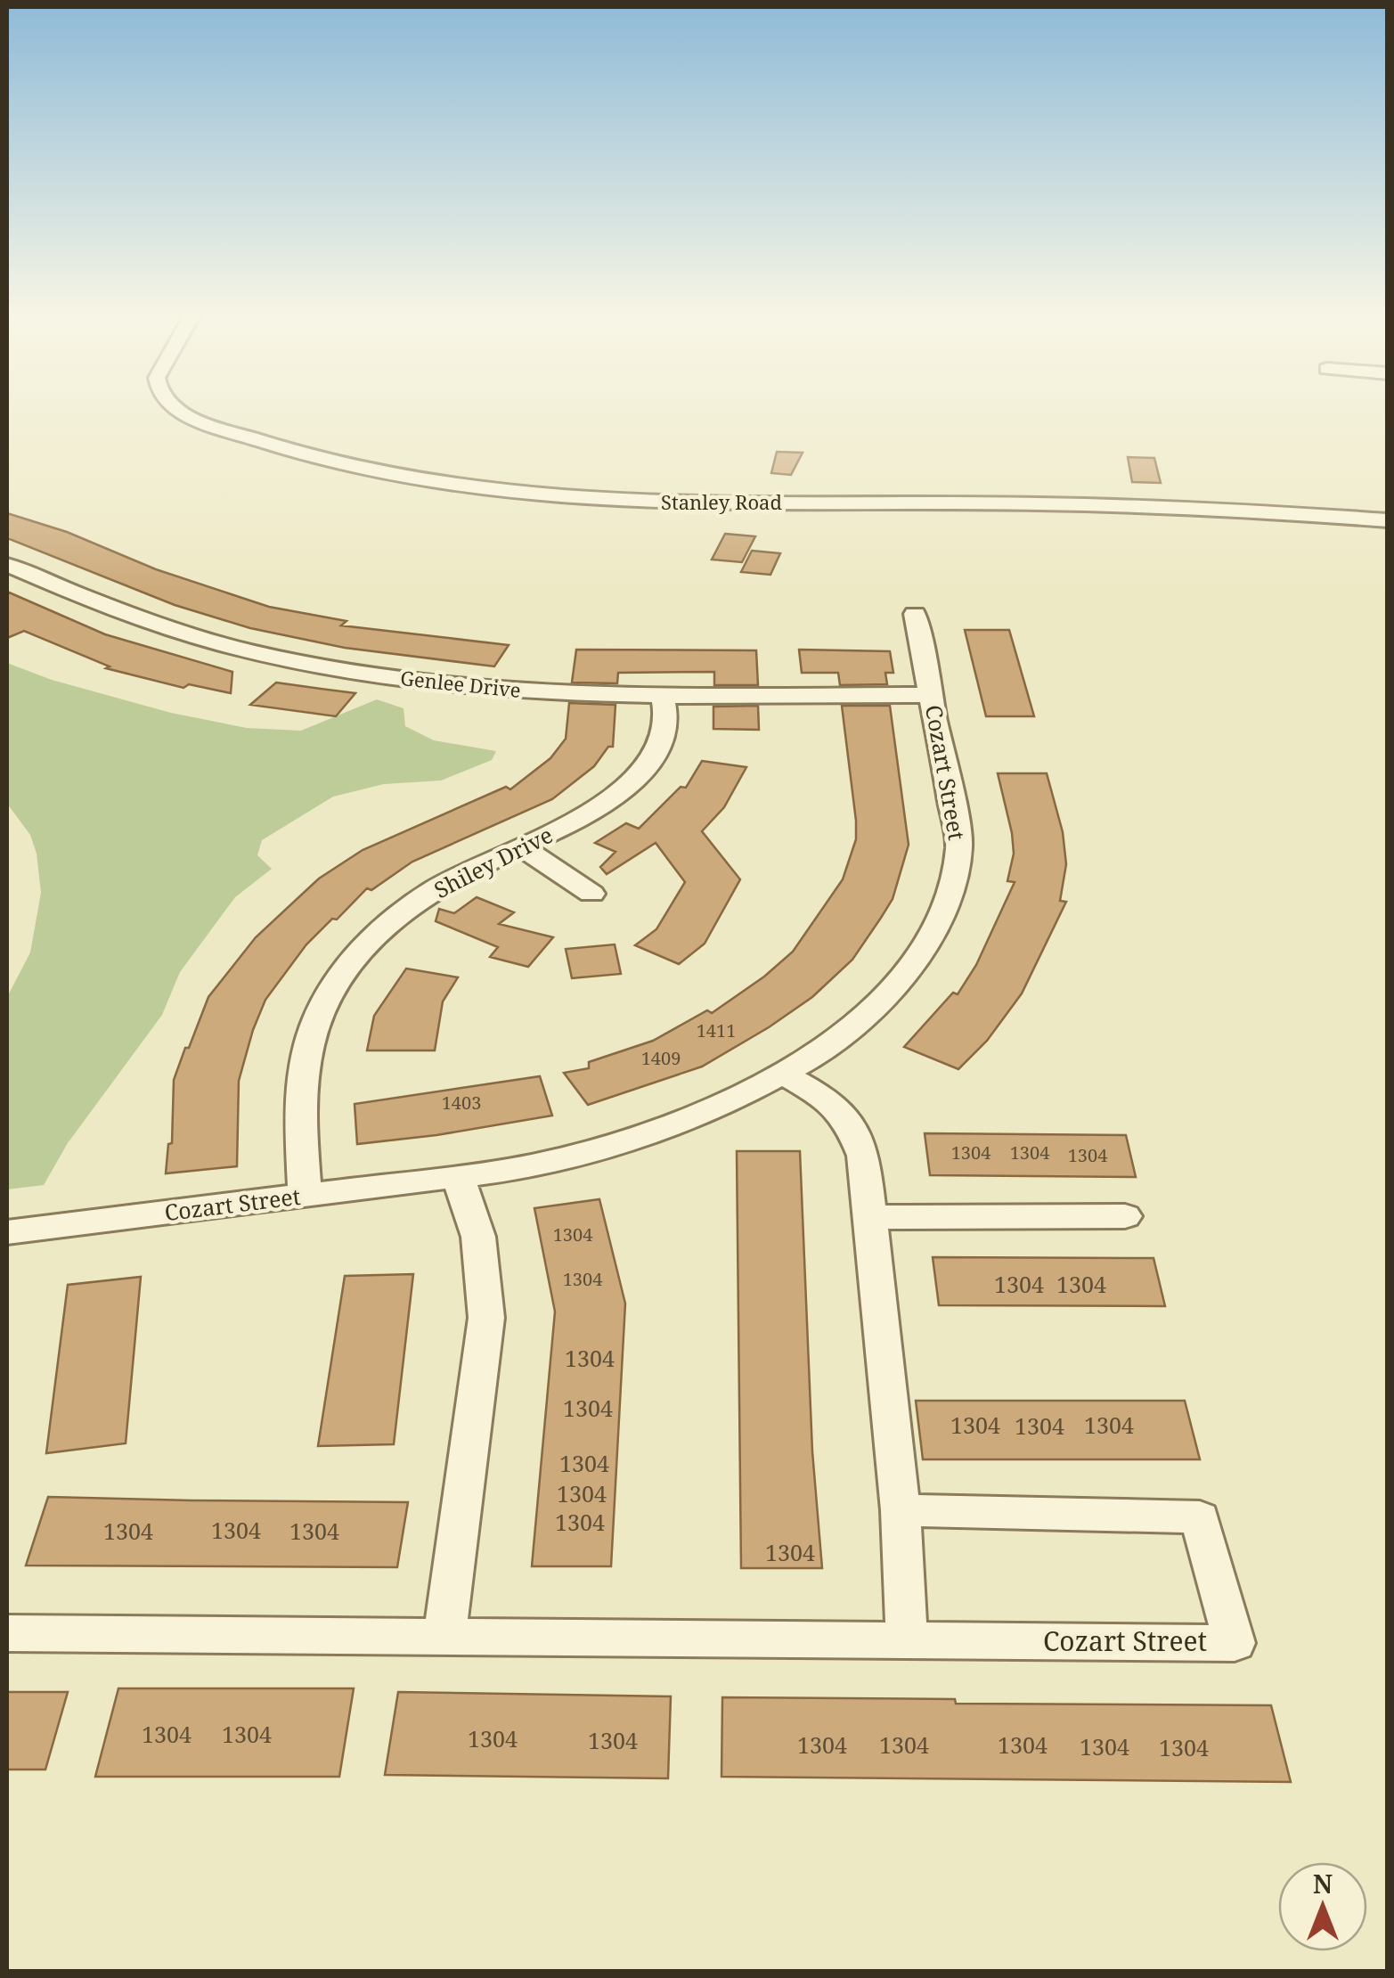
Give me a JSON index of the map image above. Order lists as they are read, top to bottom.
{
  "streets": {
    "street": [
      "Stanley Road",
      "Genlee Drive",
      "Cozart Street",
      "Shiley Drive"
    ]
  },
  "crossings": [
    ["Genlee Drive", "Cozart Street"],
    ["Genlee Drive", "Shiley Drive"],
    ["Cozart Street", "Shiley Drive"]
  ],
  "house_numbers": [
    "1411",
    "1409",
    "1403",
    "1304",
    "1304",
    "1304",
    "1304",
    "1304",
    "1304",
    "1304",
    "1304",
    "1304",
    "1304",
    "1304",
    "1304",
    "1304",
    "1304",
    "1304",
    "1304",
    "1304",
    "1304",
    "1304",
    "1304",
    "1304",
    "1304",
    "1304",
    "1304",
    "1304",
    "1304",
    "1304",
    "1304"
  ],
  "north": "top"
}
